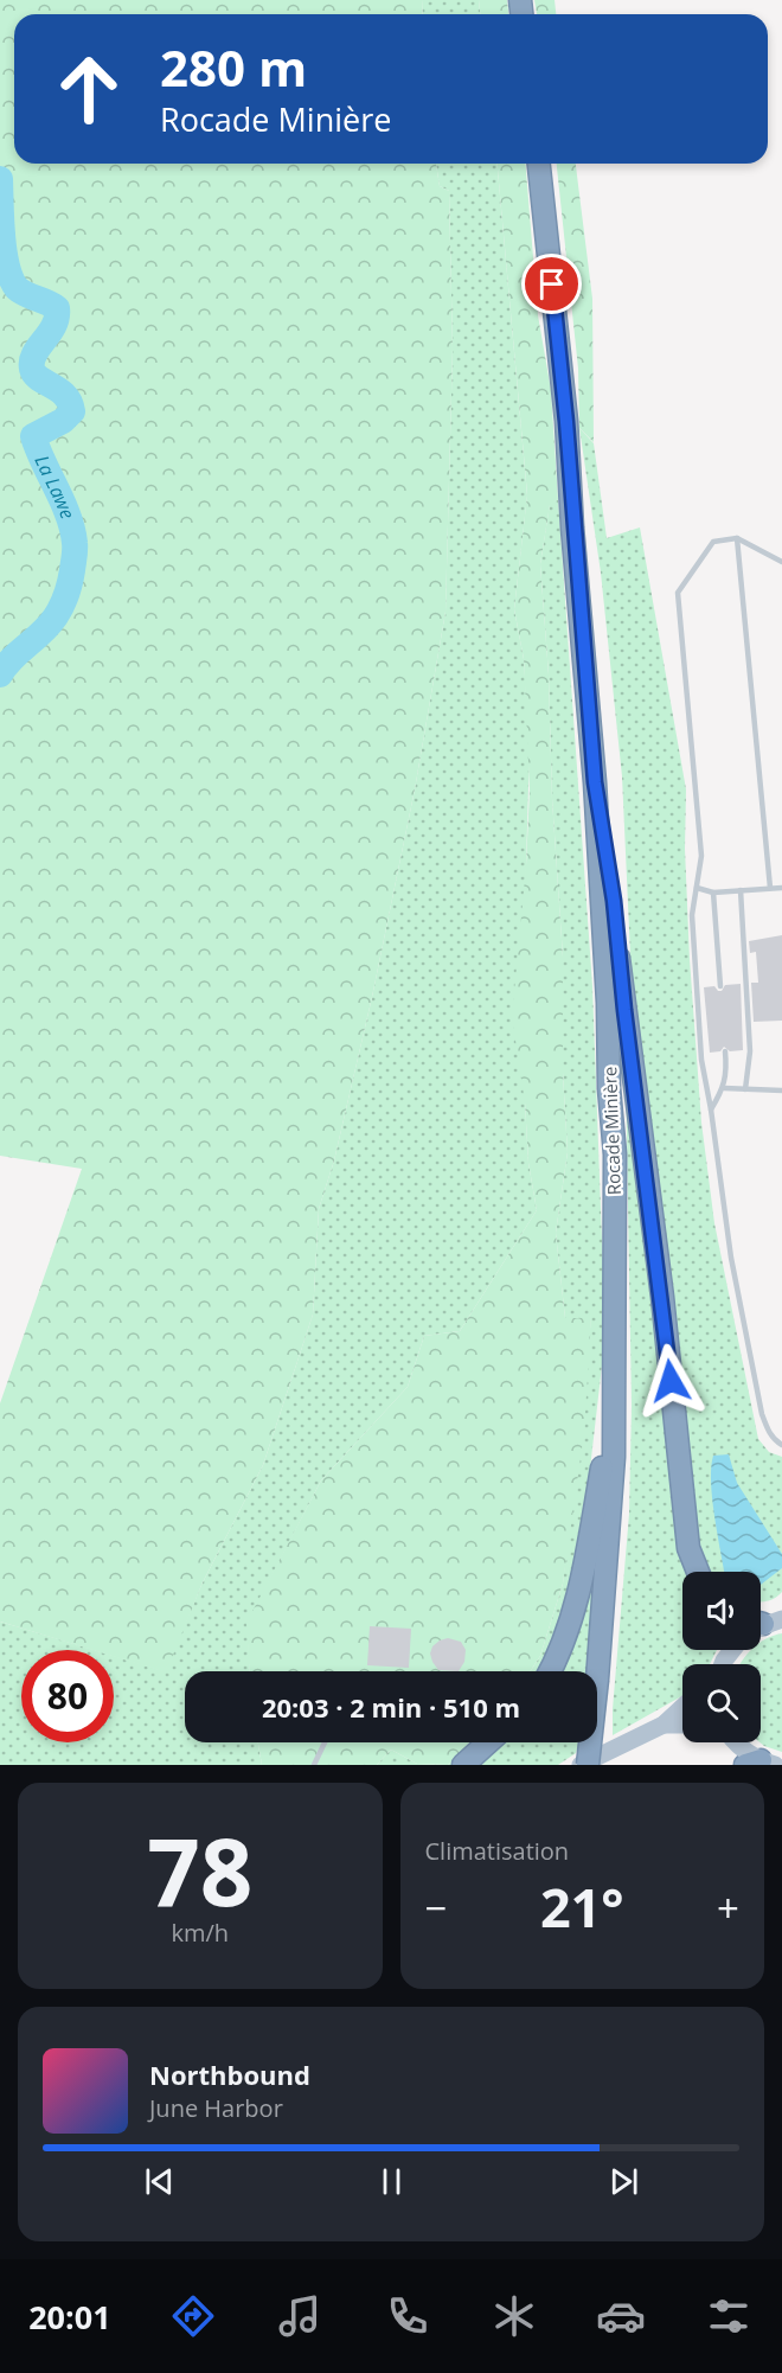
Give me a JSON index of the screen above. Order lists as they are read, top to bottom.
{
  "streets": {
    "highway": ["Rocade Minière"]
  },
  "water": ["La Lawe"],
  "page": {
    "turn": ["280 m", "Rocade Minière"],
    "limit": "80",
    "trip": "20:03 · 2 min · 510 m",
    "tile": [
      ["78", "km/h"],
      "Climatisation"
    ],
    "heat": ["−", "21°", "+"],
    "song": ["Northbound", "June Harbor"],
    "tabs": "20:01"
  }
}
